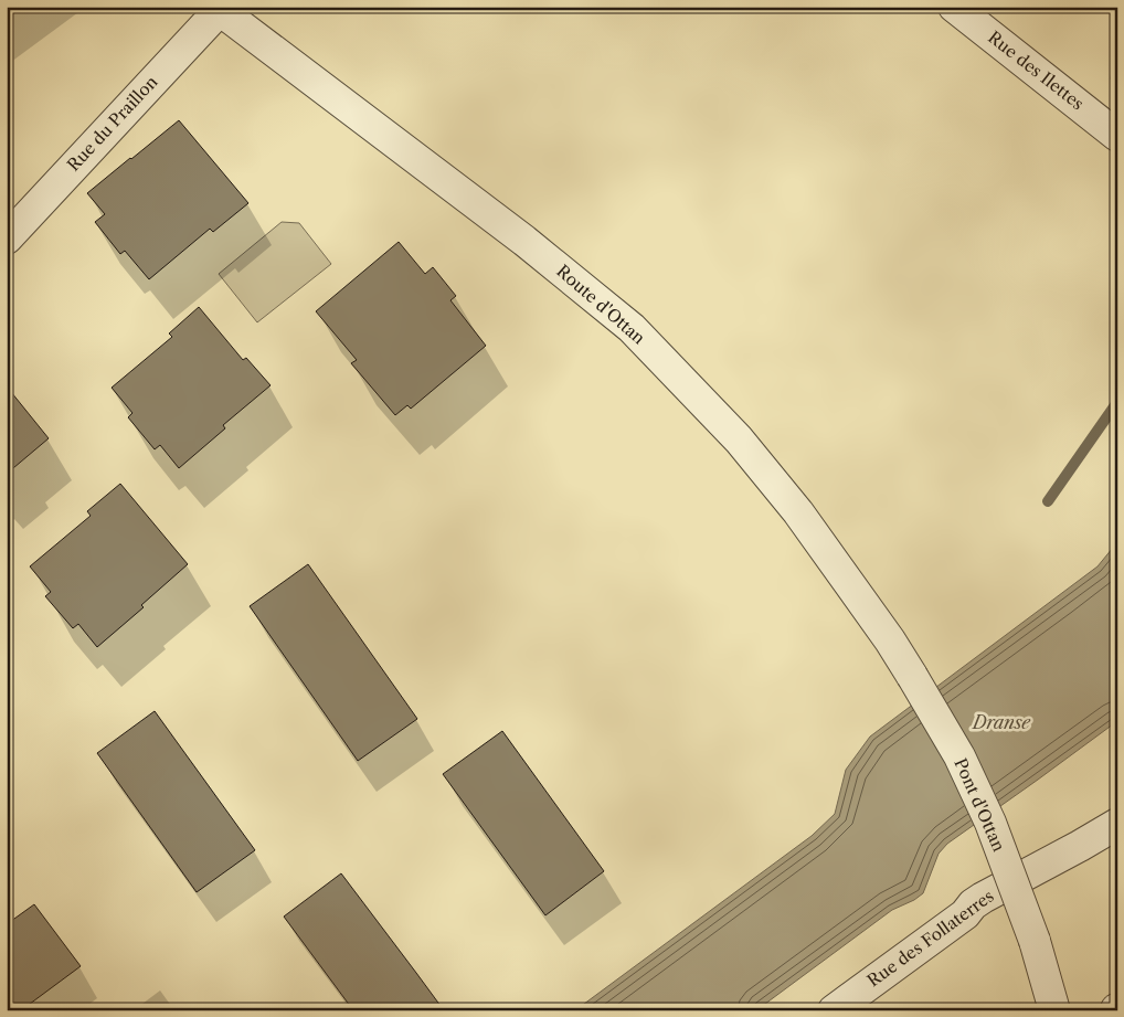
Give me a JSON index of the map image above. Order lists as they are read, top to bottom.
{
  "streets": {
    "street": [
      "Rue des Ilettes",
      "Rue du Praillon",
      "Route d'Ottan",
      "Pont d'Ottan",
      "Rue des Follaterres"
    ]
  },
  "crossings": [
    ["Rue du Praillon", "Route d'Ottan"],
    ["Route d'Ottan", "Pont d'Ottan"]
  ],
  "water": ["Dranse"]
}
